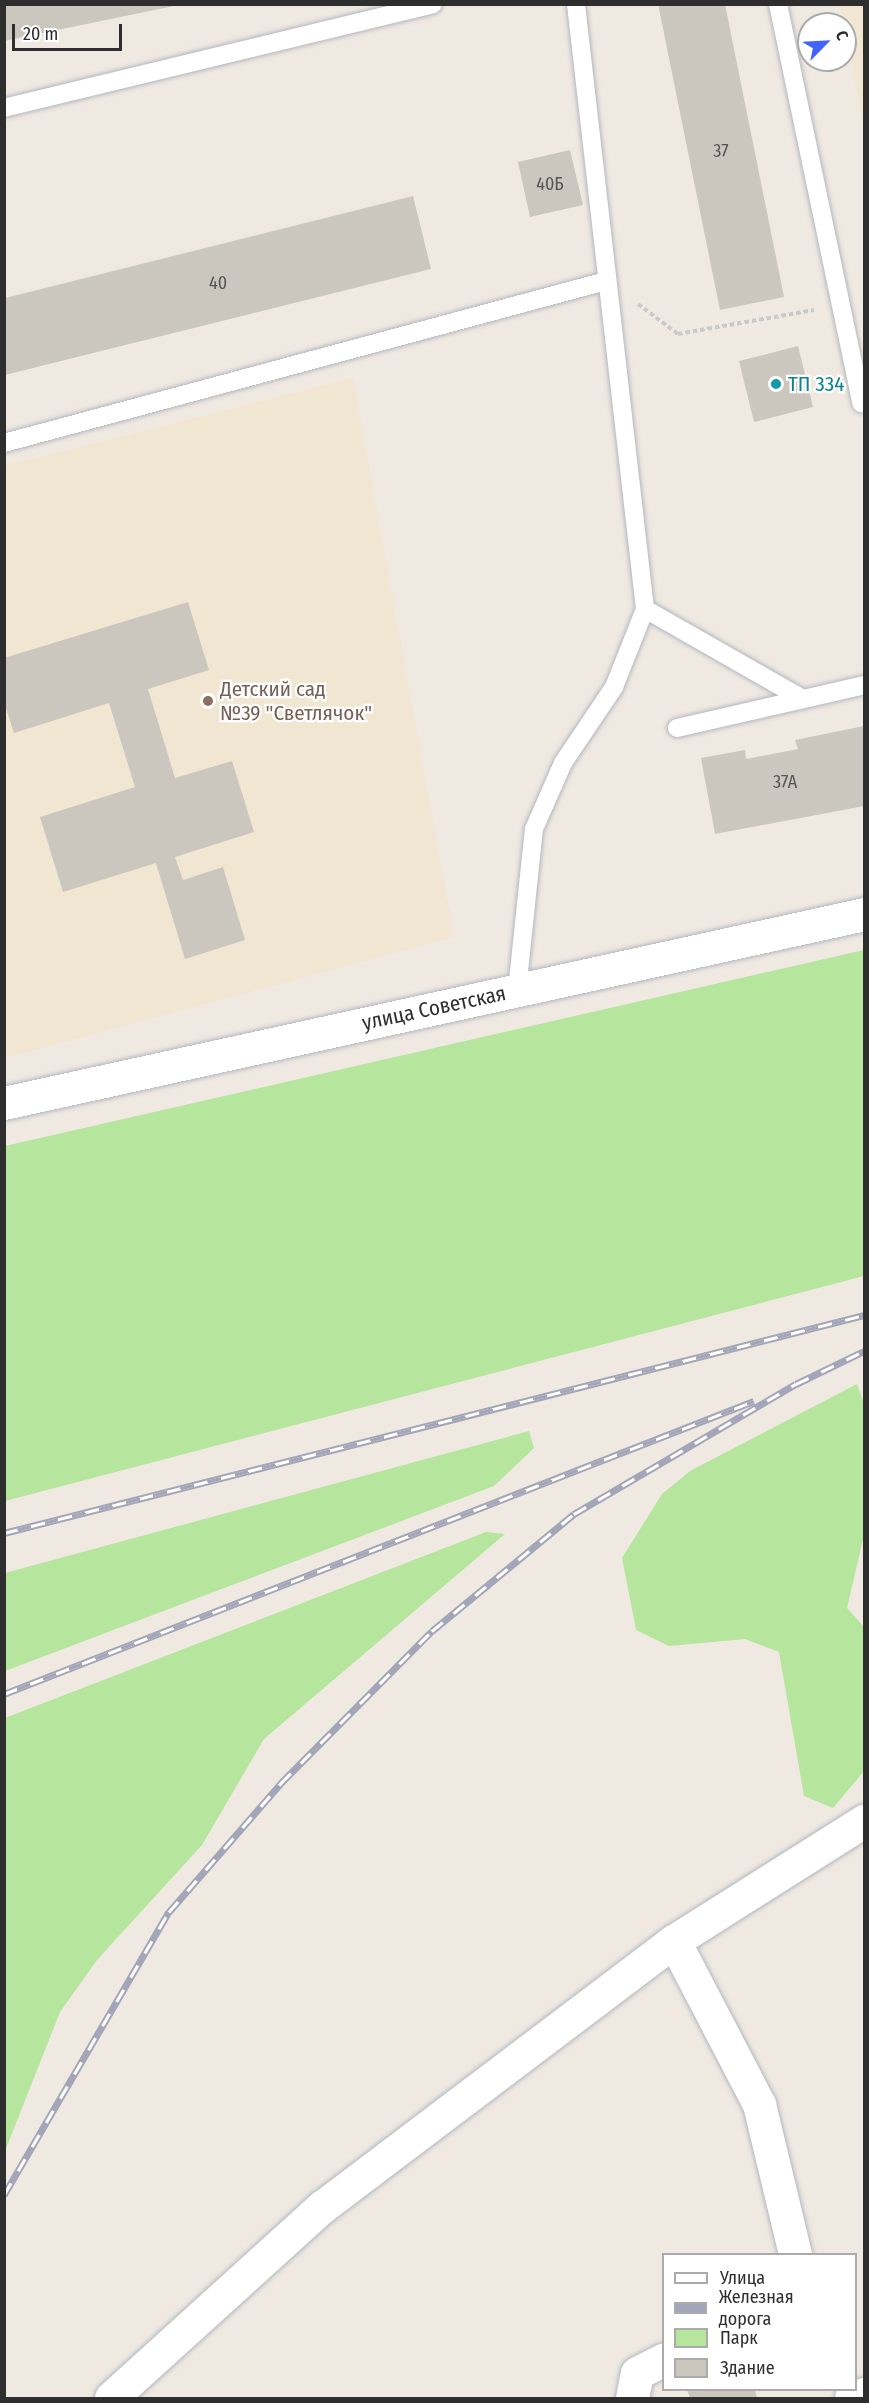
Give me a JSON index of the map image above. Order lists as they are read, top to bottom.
{
  "streets": {
    "street": ["улица Советская"]
  },
  "places": ["ТП 334", "Детский сад №39 \"Светлячок\""],
  "house_numbers": [
    "37",
    "40Б",
    "40",
    "37А"
  ],
  "legend": [
    "Улица",
    "Железная дорога",
    "Парк",
    "Здание"
  ],
  "scale_bar": "20 m",
  "north": "top right"
}
